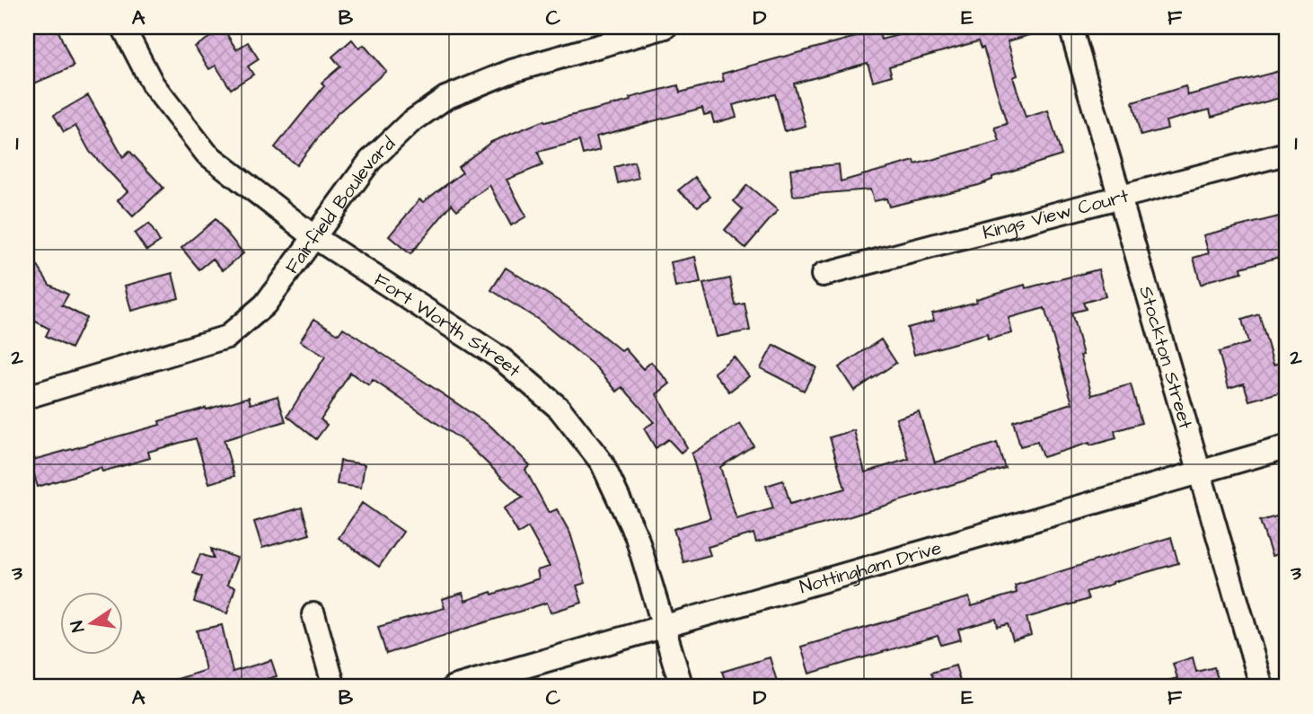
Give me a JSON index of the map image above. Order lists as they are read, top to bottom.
{
  "streets": {
    "street": [
      "Fairfield Boulevard",
      "Kings View Court",
      "Fort Worth Street",
      "Stockton Street",
      "Nottingham Drive"
    ]
  },
  "crossings": [
    ["Fairfield Boulevard", "Fort Worth Street"],
    ["Kings View Court", "Stockton Street"],
    ["Fort Worth Street", "Nottingham Drive"],
    ["Stockton Street", "Nottingham Drive"]
  ],
  "north": "left",
  "grid": {
    "columns": [
      "A",
      "B",
      "C",
      "D",
      "E",
      "F"
    ],
    "rows": ["1", "2", "3"]
  }
}
